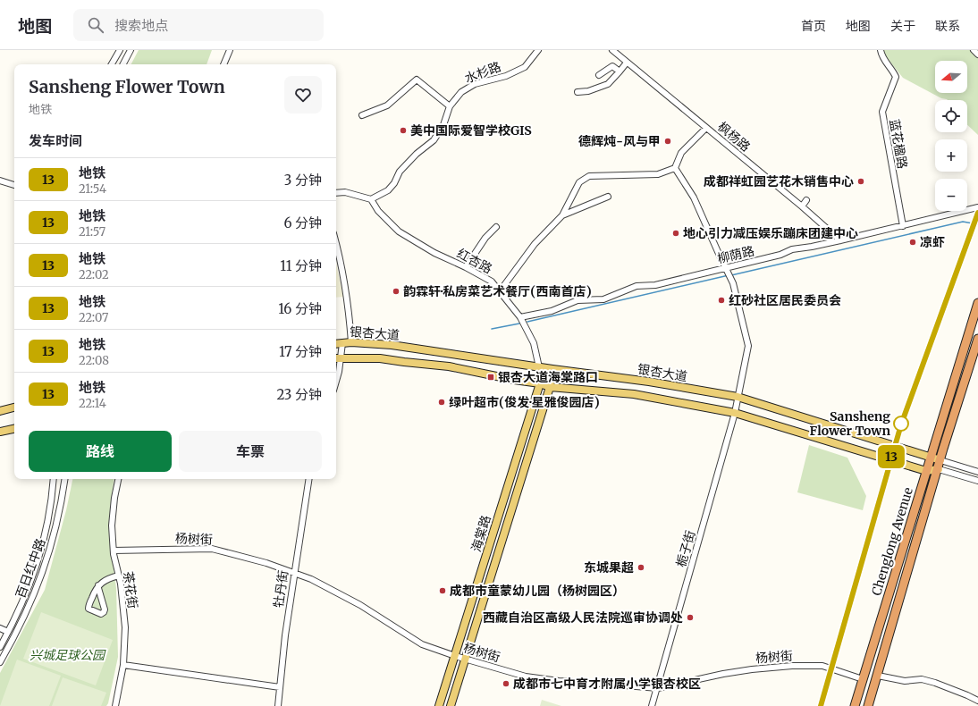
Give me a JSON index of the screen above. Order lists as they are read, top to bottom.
{
  "streets": {
    "highway": ["Chenglong Avenue"],
    "main road": ["银杏大道", "海棠路"],
    "street": [
      "水杉路",
      "枫杨路",
      "蓝花楹路",
      "柳荫路",
      "红杏路",
      "杨树街",
      "栀子街",
      "百日红中路",
      "牡丹街",
      "茶花街"
    ]
  },
  "crossings": [
    ["水杉路", "红杏路"],
    ["枫杨路", "柳荫路"],
    ["蓝花楹路", "柳荫路"],
    ["柳荫路", "红杏路"],
    ["柳荫路", "栀子街"],
    ["红杏路", "银杏大道"],
    ["红杏路", "海棠路"],
    ["银杏大道", "海棠路"],
    ["银杏大道", "Chenglong Avenue"],
    ["银杏大道", "栀子街"],
    ["海棠路", "杨树街"],
    ["杨树街", "Chenglong Avenue"],
    ["杨树街", "栀子街"],
    ["杨树街", "牡丹街"],
    ["杨树街", "茶花街"]
  ],
  "parks": ["兴城足球公园"],
  "places": {
    "other": [
      "美中国际爱智学校GIS",
      "德辉炖-风与甲",
      "成都祥虹园艺花木销售中心",
      "地心引力减压娱乐蹦床团建中心",
      "凉虾",
      "韵霖轩·私房菜艺术餐厅(西南首店)",
      "红砂社区居民委员会",
      "绿叶超市(俊发·星雅俊园店)",
      "Sansheng Flower Town",
      "东城果超",
      "成都市童蒙幼儿园（杨树园区）",
      "西藏自治区高级人民法院巡审协调处",
      "成都市七中育才附属小学银杏校区"
    ],
    "transit": ["银杏大道海棠路口"]
  },
  "lines": ["metro line 13"],
  "north": "left",
  "page": {
    "header": "地图",
    "search": "搜索地点",
    "nav": [
      "首页",
      "地图",
      "关于",
      "联系"
    ],
    "on_map": "13",
    "map_buttons": ["+", "−"],
    "heading": [
      ["Sansheng Flower Town", "地铁"],
      "发车时间"
    ],
    "list": [
      {
        "mark": "13",
        "name": "地铁",
        "note": "21:54",
        "value": "3 分钟"
      },
      {
        "mark": "13",
        "name": "地铁",
        "note": "21:57",
        "value": "6 分钟"
      },
      {
        "mark": "13",
        "name": "地铁",
        "note": "22:02",
        "value": "11 分钟"
      },
      {
        "mark": "13",
        "name": "地铁",
        "note": "22:07",
        "value": "16 分钟"
      },
      {
        "mark": "13",
        "name": "地铁",
        "note": "22:08",
        "value": "17 分钟"
      },
      {
        "mark": "13",
        "name": "地铁",
        "note": "22:14",
        "value": "23 分钟"
      }
    ],
    "buttons": ["路线", "车票"]
  }
}
